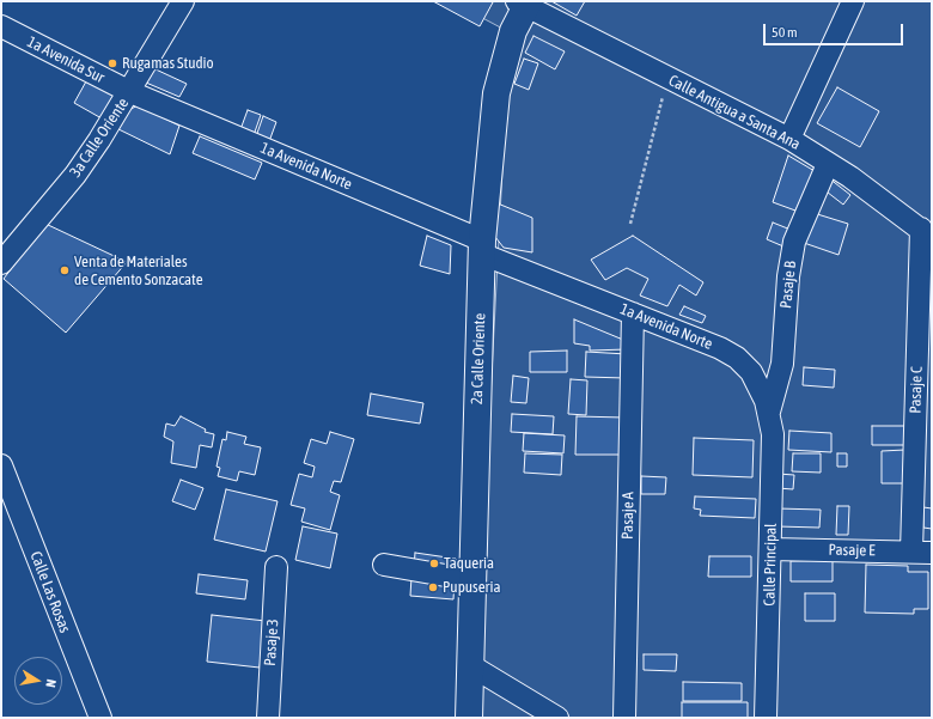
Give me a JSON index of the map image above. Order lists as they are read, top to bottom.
{
  "streets": {
    "main road": ["2a Calle Oriente"],
    "street": [
      "1a Avenida Sur",
      "Calle Antigua a Santa Ana",
      "3a Calle Oriente",
      "1a Avenida Norte",
      "Pasaje B",
      "Pasaje C",
      "Pasaje A",
      "Pasaje E",
      "Calle Principal",
      "Calle Las Rosas",
      "Pasaje 3"
    ]
  },
  "crossings": [
    ["1a Avenida Sur", "3a Calle Oriente"],
    ["1a Avenida Sur", "1a Avenida Norte"],
    ["Calle Antigua a Santa Ana", "Pasaje B"],
    ["Calle Antigua a Santa Ana", "2a Calle Oriente"],
    ["Calle Antigua a Santa Ana", "Pasaje C"],
    ["3a Calle Oriente", "1a Avenida Norte"],
    ["1a Avenida Norte", "Pasaje B"],
    ["1a Avenida Norte", "2a Calle Oriente"],
    ["1a Avenida Norte", "Pasaje A"],
    ["1a Avenida Norte", "Calle Principal"],
    ["Pasaje B", "Calle Principal"],
    ["Pasaje C", "Pasaje E"],
    ["Pasaje E", "Calle Principal"]
  ],
  "places": [
    "Rugamas Studio",
    "Venta de Materiales de Cemento Sonzacate",
    "Taqueria",
    "Pupuseria"
  ],
  "scale_bar": "50 m",
  "north": "right"
}
